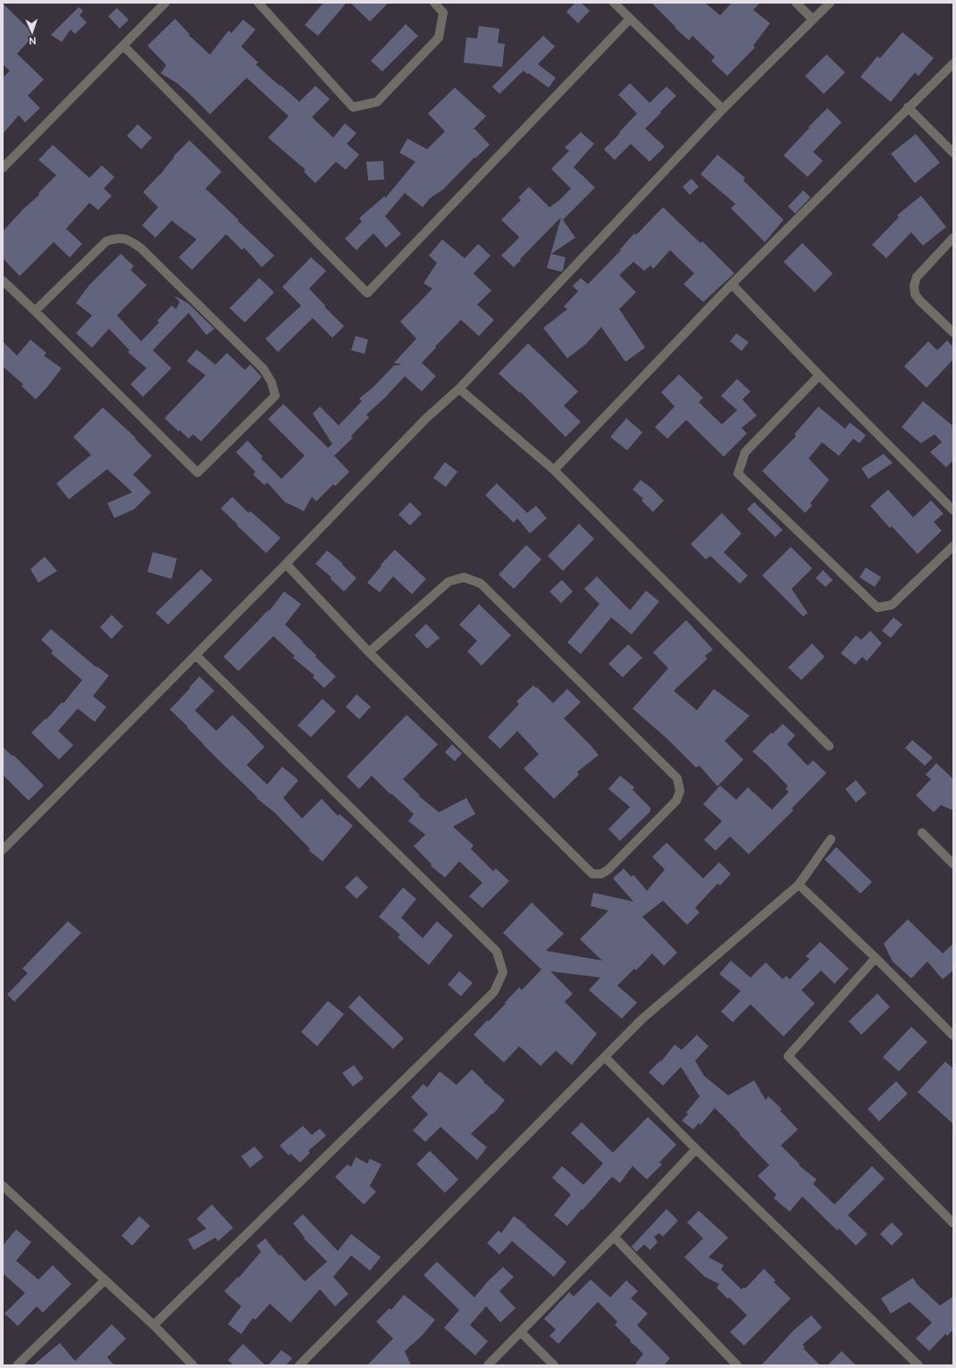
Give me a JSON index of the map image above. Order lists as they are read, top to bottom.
{
  "north": "bottom"
}
